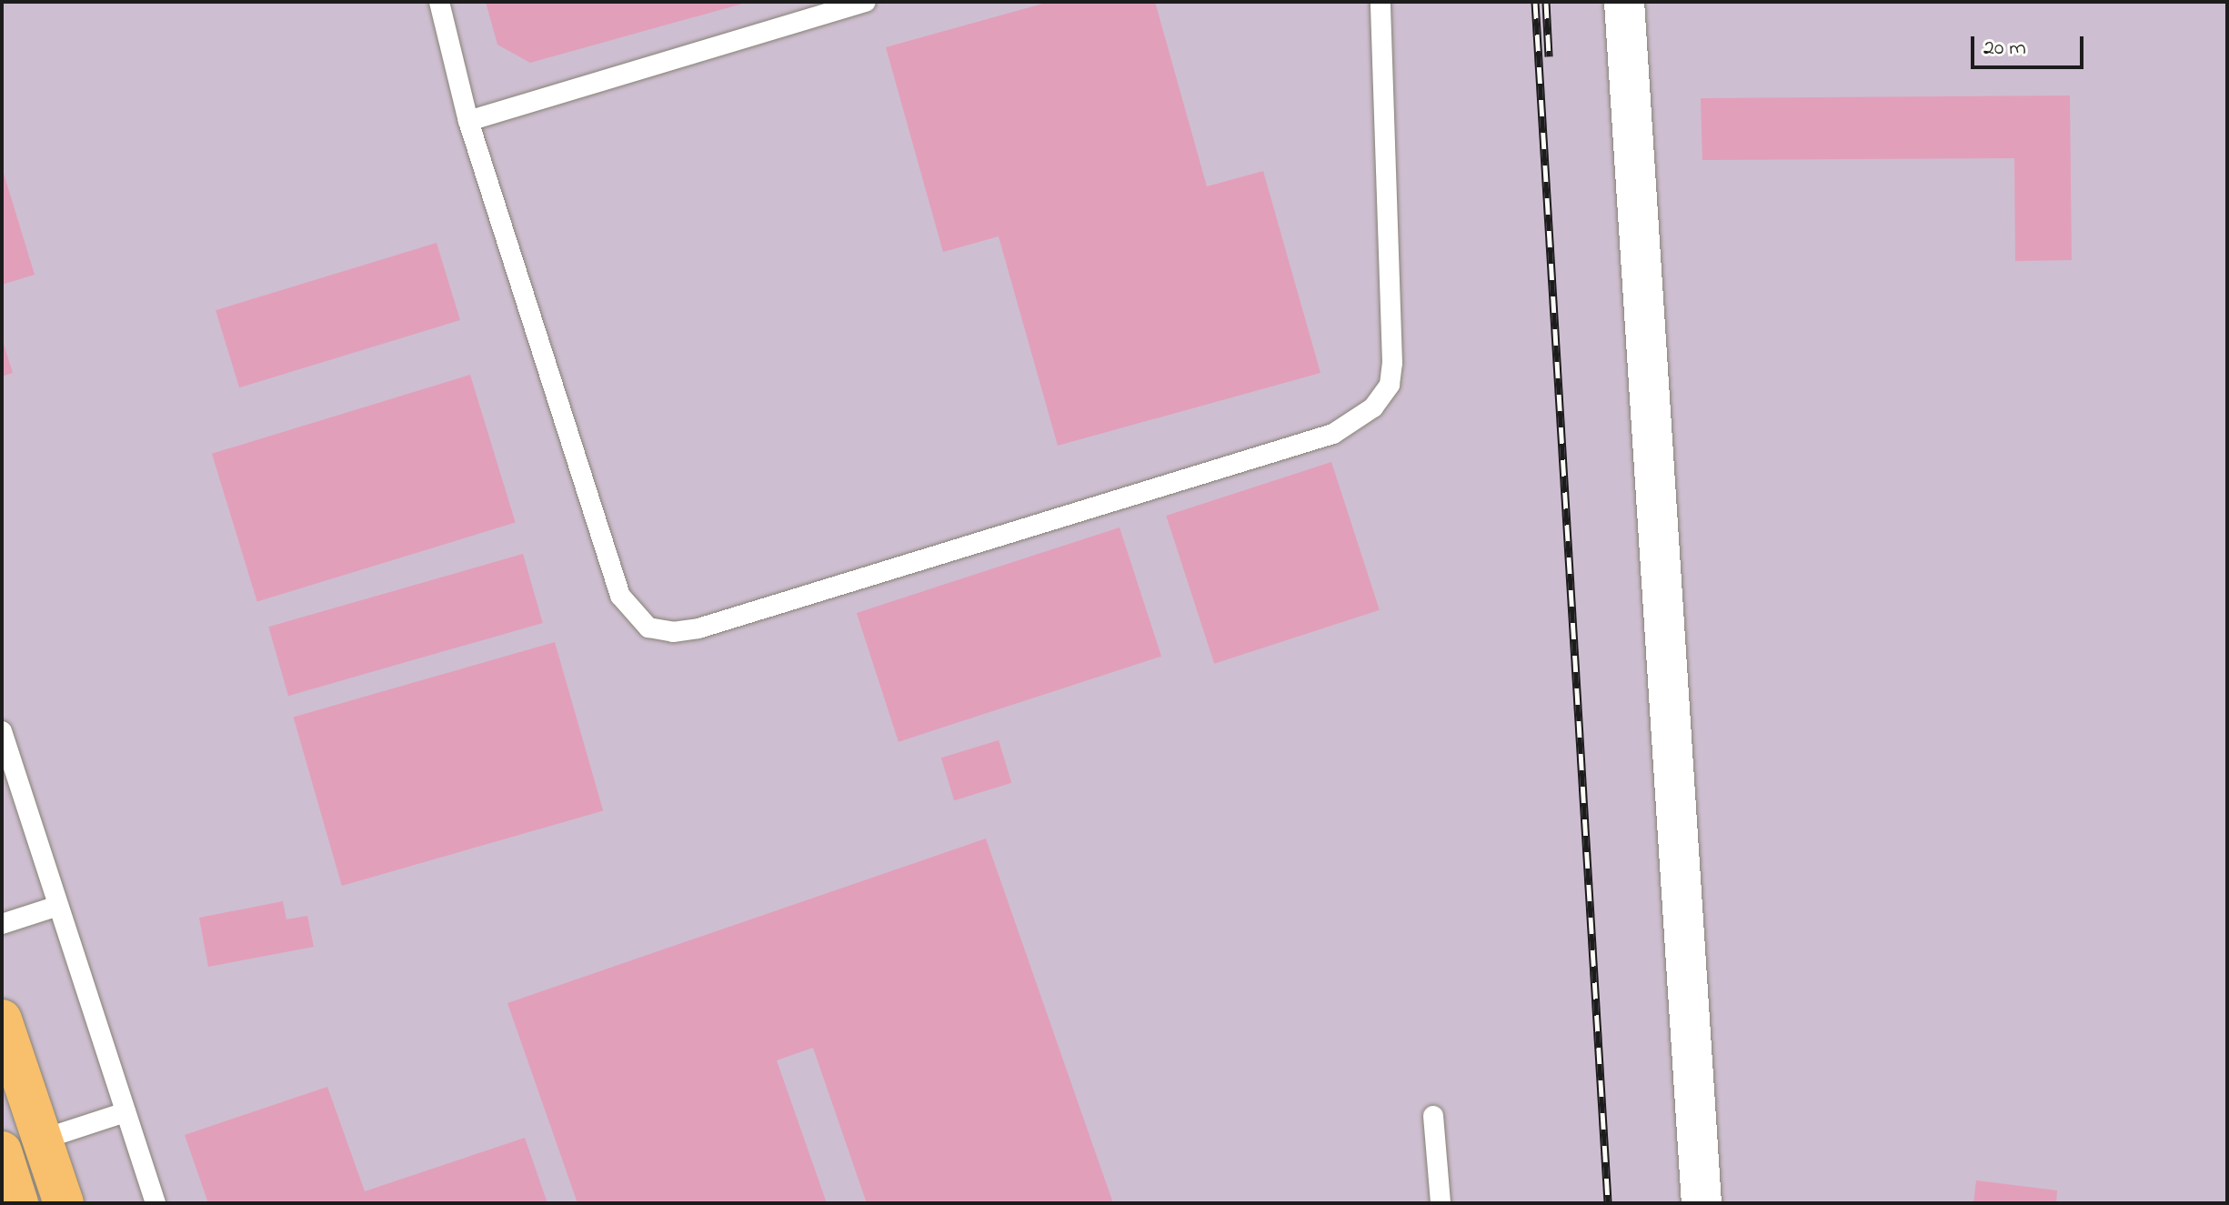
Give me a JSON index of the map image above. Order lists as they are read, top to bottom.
{
  "scale_bar": "20 m"
}
